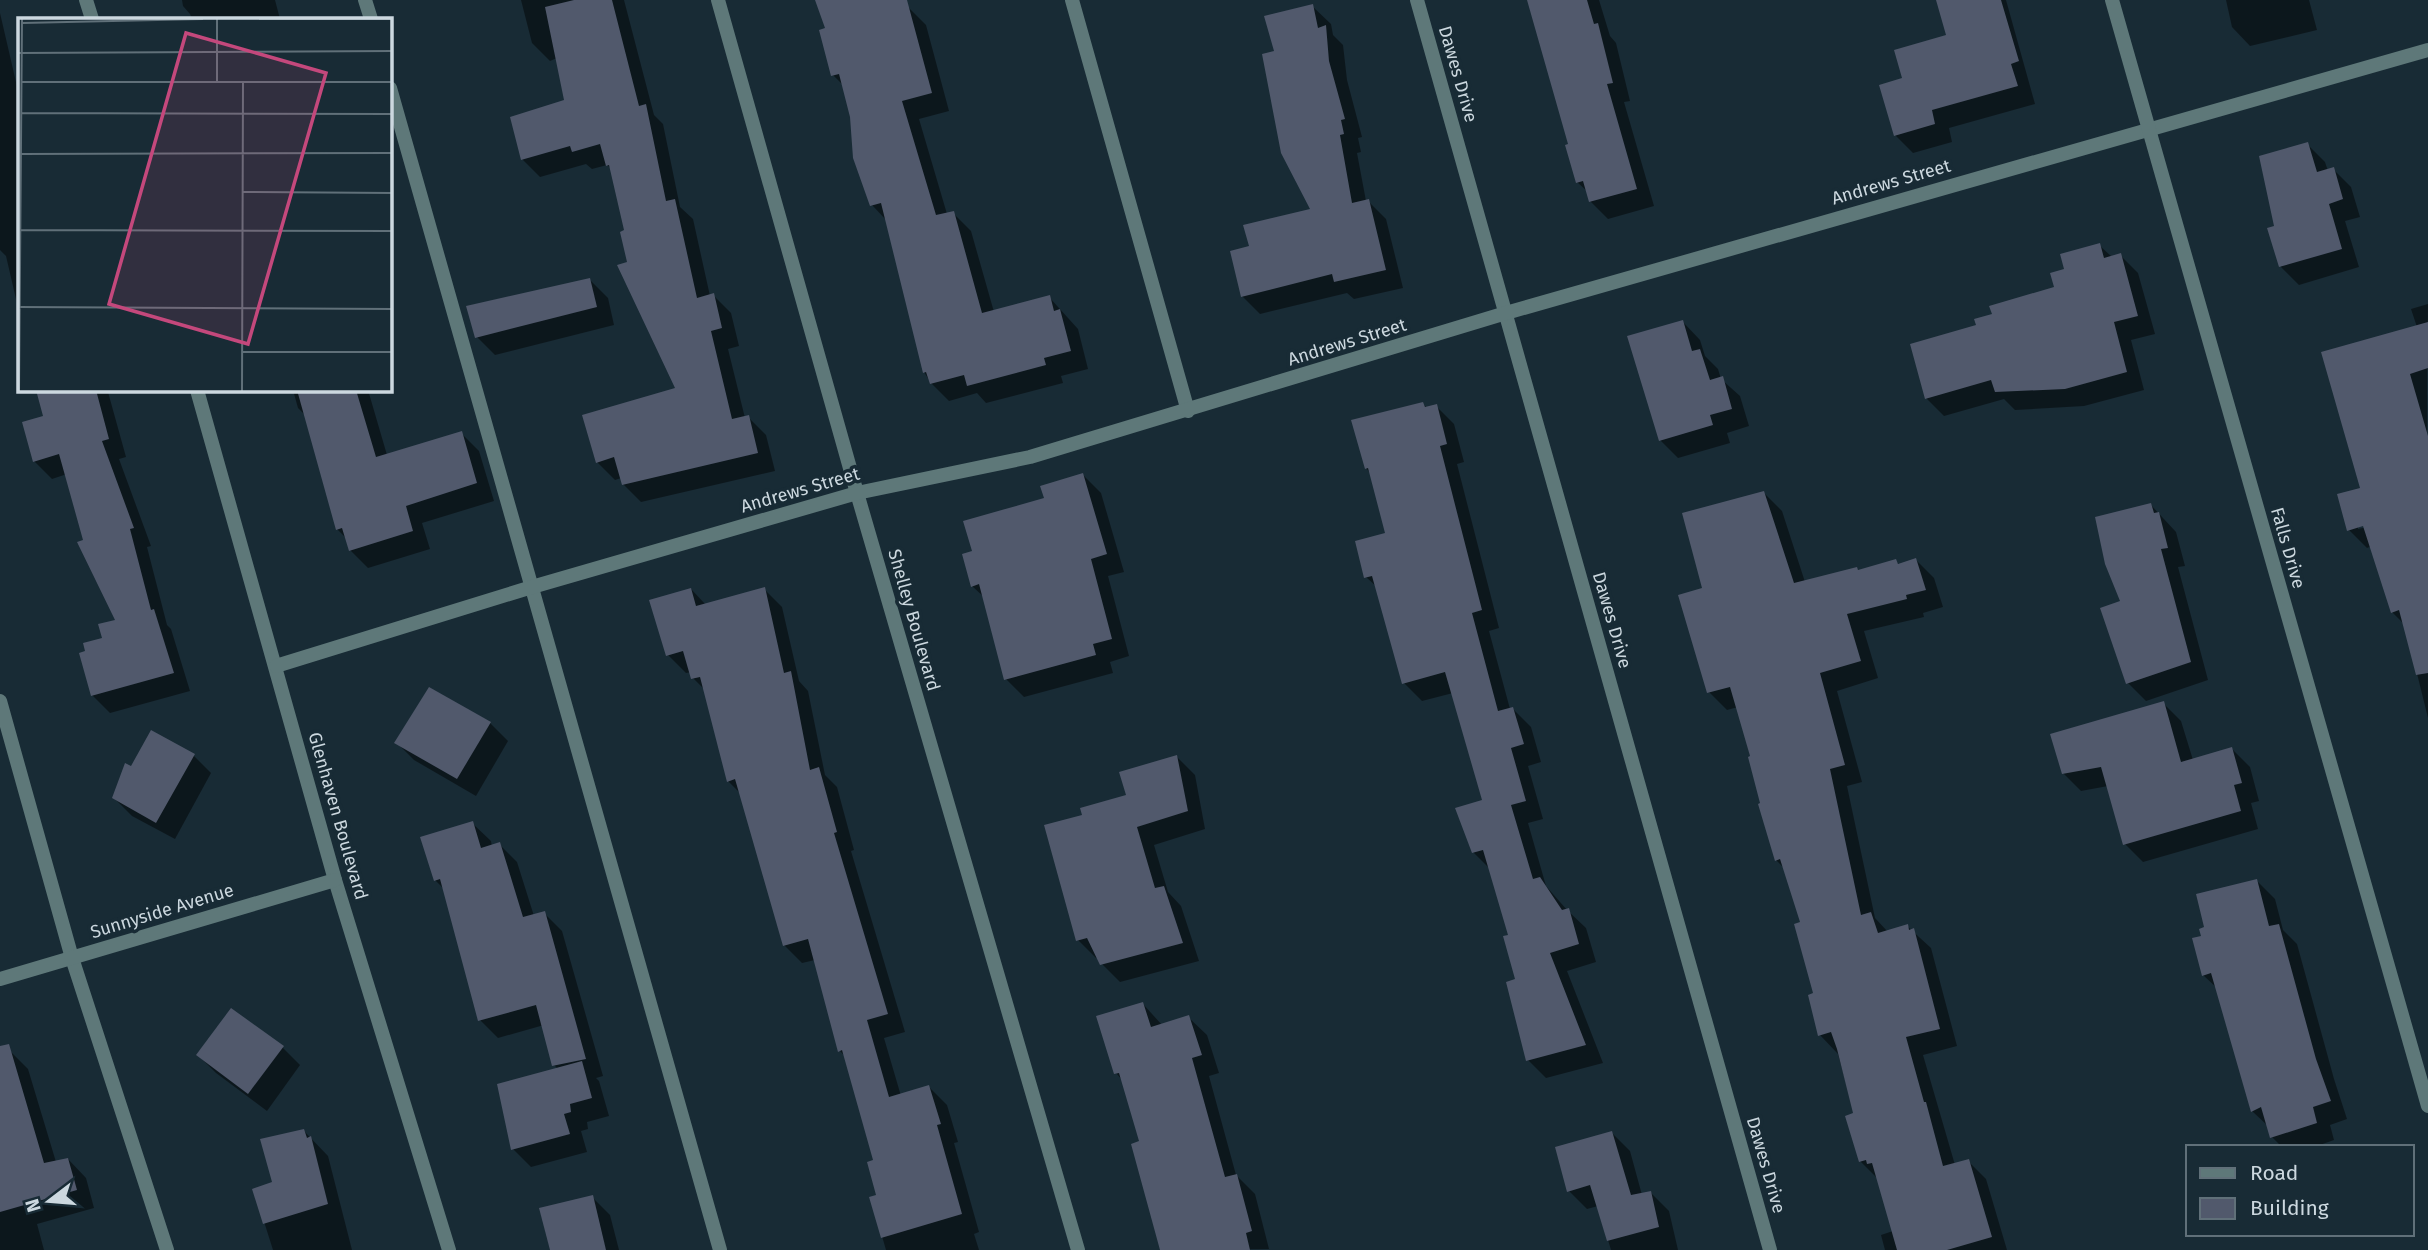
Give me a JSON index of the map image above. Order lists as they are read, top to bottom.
{
  "streets": {
    "street": [
      "Dawes Drive",
      "Andrews Street",
      "Falls Drive",
      "Shelley Boulevard",
      "Glenhaven Boulevard",
      "Sunnyside Avenue"
    ]
  },
  "crossings": [
    ["Dawes Drive", "Andrews Street"],
    ["Andrews Street", "Falls Drive"],
    ["Andrews Street", "Shelley Boulevard"],
    ["Andrews Street", "Glenhaven Boulevard"],
    ["Glenhaven Boulevard", "Sunnyside Avenue"]
  ],
  "legend": ["Road", "Building"],
  "north": "left"
}
